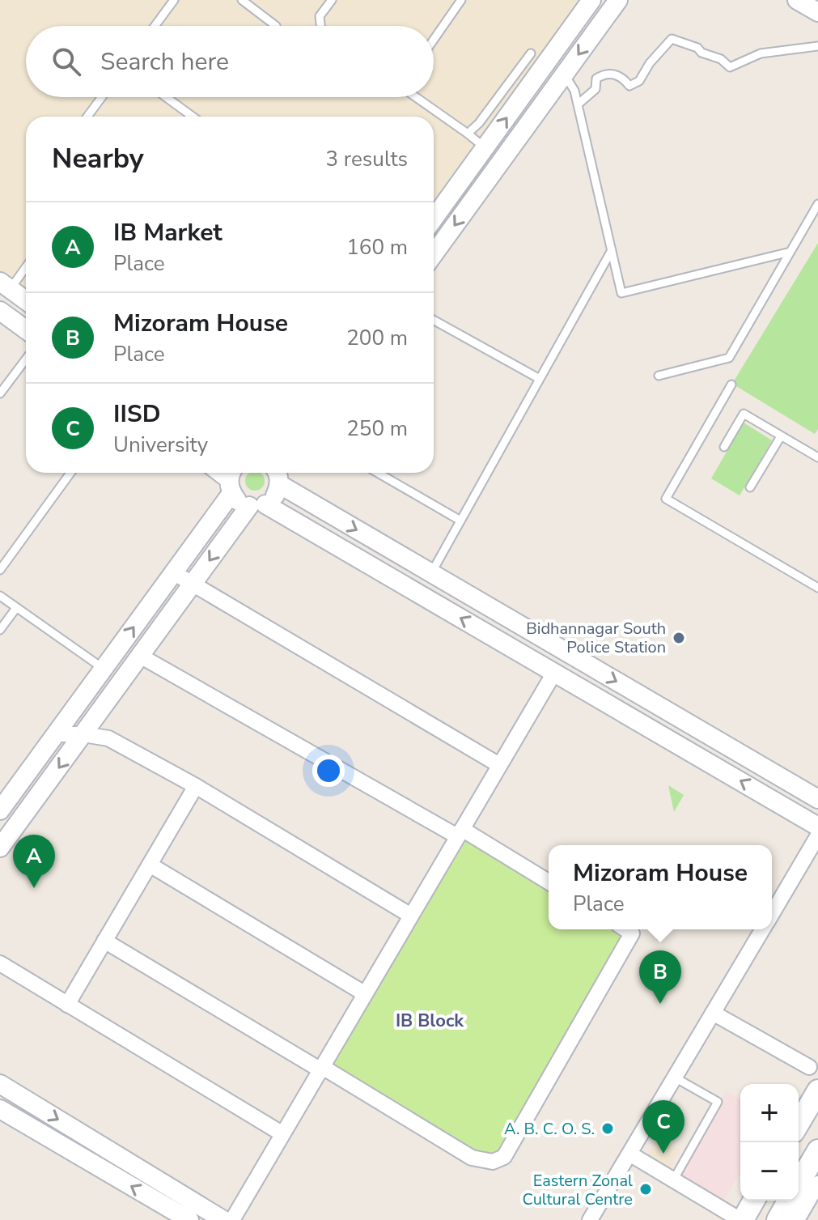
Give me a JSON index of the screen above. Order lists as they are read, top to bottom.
{
  "districts": ["IB Block"],
  "places": ["Bidhannagar South Police Station", "A. B. C. O. S.", "Eastern Zonal Cultural Centre"],
  "page": {
    "search": "Search here",
    "heading": ["Nearby", "3 results"],
    "list": [
      {
        "mark": "A",
        "name": "IB Market",
        "note": "Place",
        "value": "160 m"
      },
      {
        "mark": "B",
        "name": "Mizoram House",
        "note": "Place",
        "value": "200 m"
      },
      {
        "mark": "C",
        "name": "IISD",
        "note": "University",
        "value": "250 m"
      }
    ],
    "pins": ["A", "B", "C"],
    "popup": ["Mizoram House", "Place"],
    "map_buttons": ["+", "−"]
  }
}
